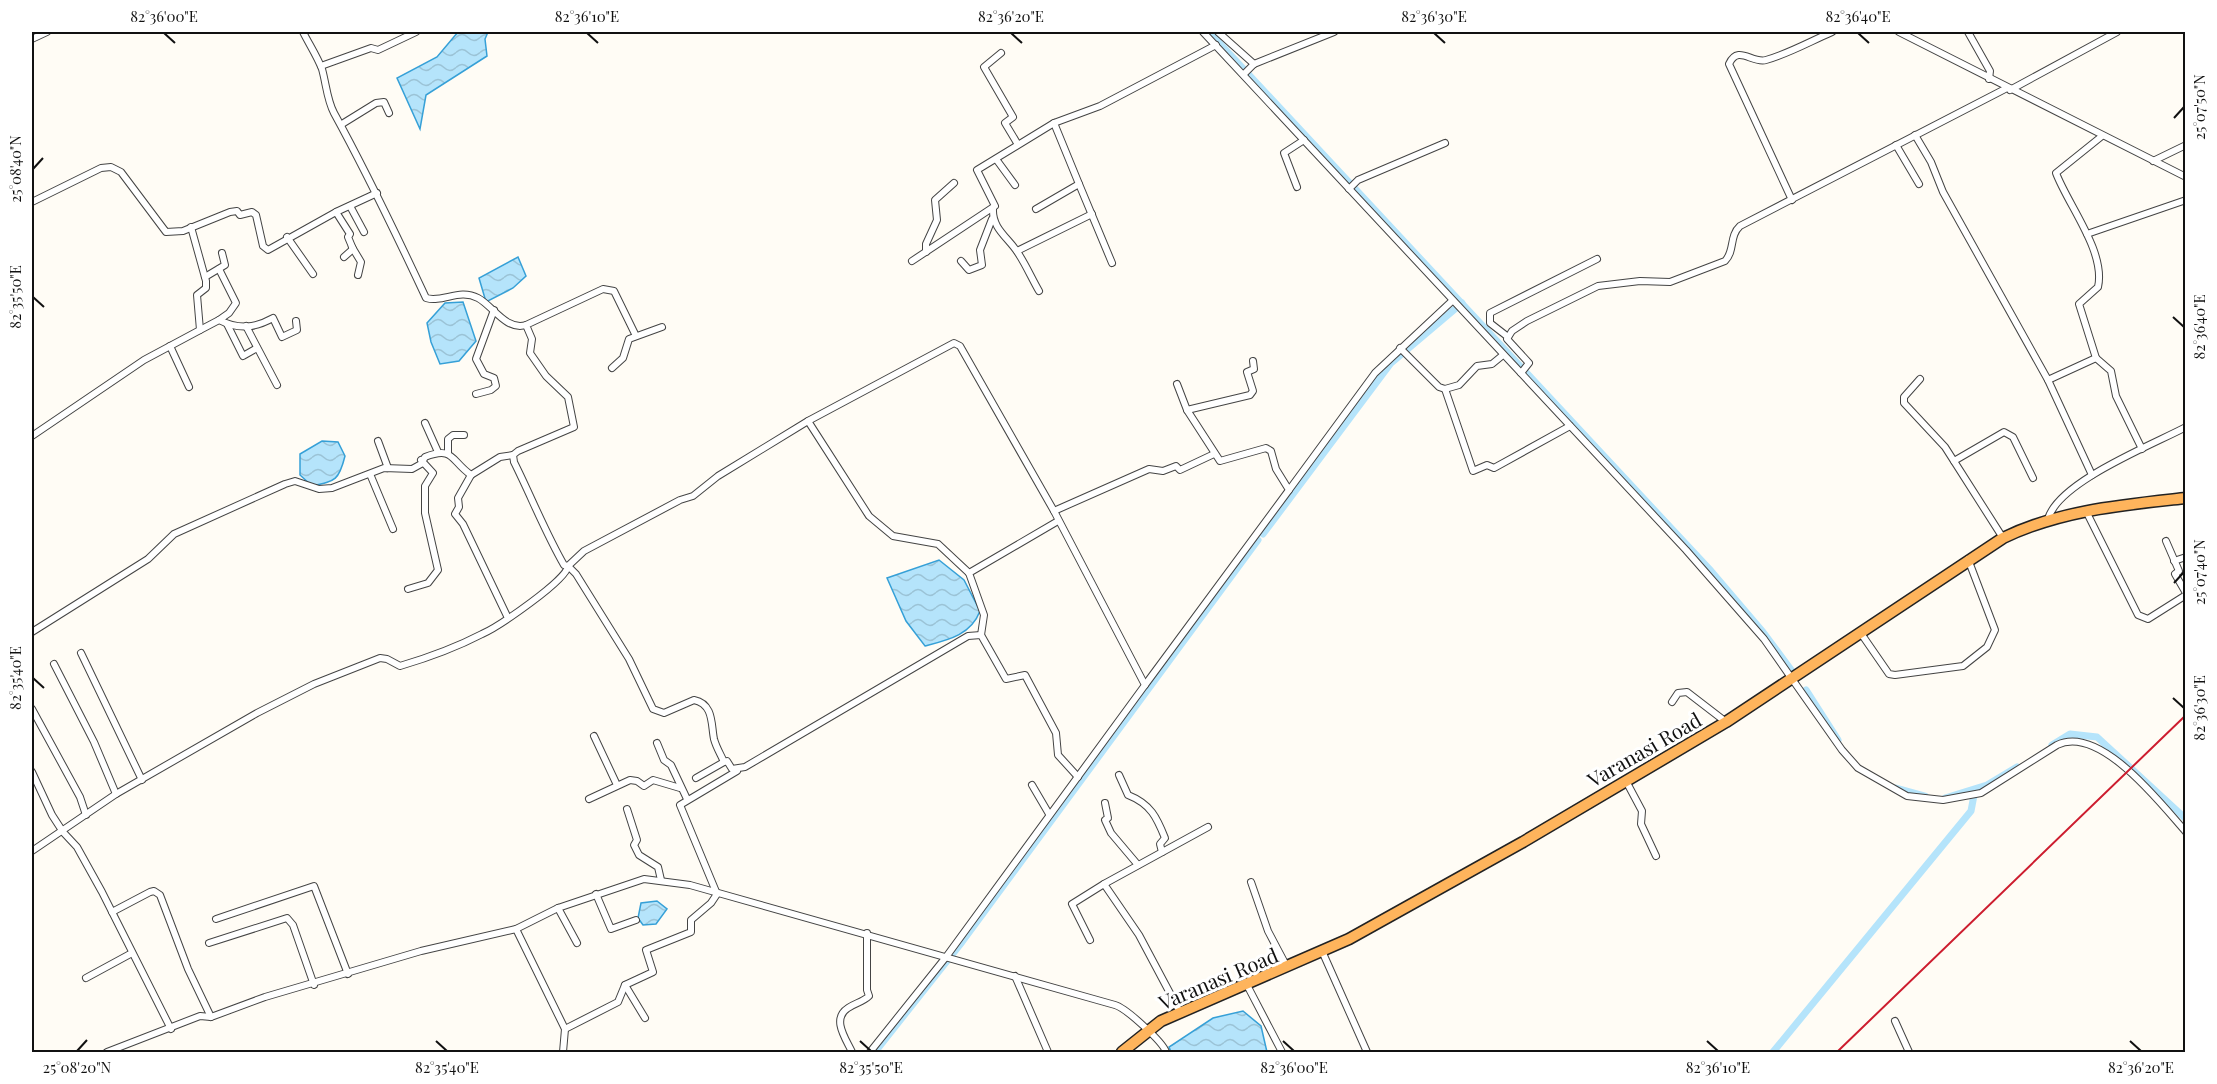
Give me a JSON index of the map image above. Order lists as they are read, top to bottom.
{
  "streets": {
    "highway": ["Varanasi Road"]
  },
  "coordinates": [
    "82°36'00\"E",
    "82°36'10\"E",
    "82°36'20\"E",
    "82°36'30\"E",
    "82°36'40\"E",
    "25°07'50\"N",
    "25°08'40\"N",
    "82°35'50\"E",
    "25°07'40\"N",
    "82°35'40\"E",
    "25°08'20\"N"
  ]
}
